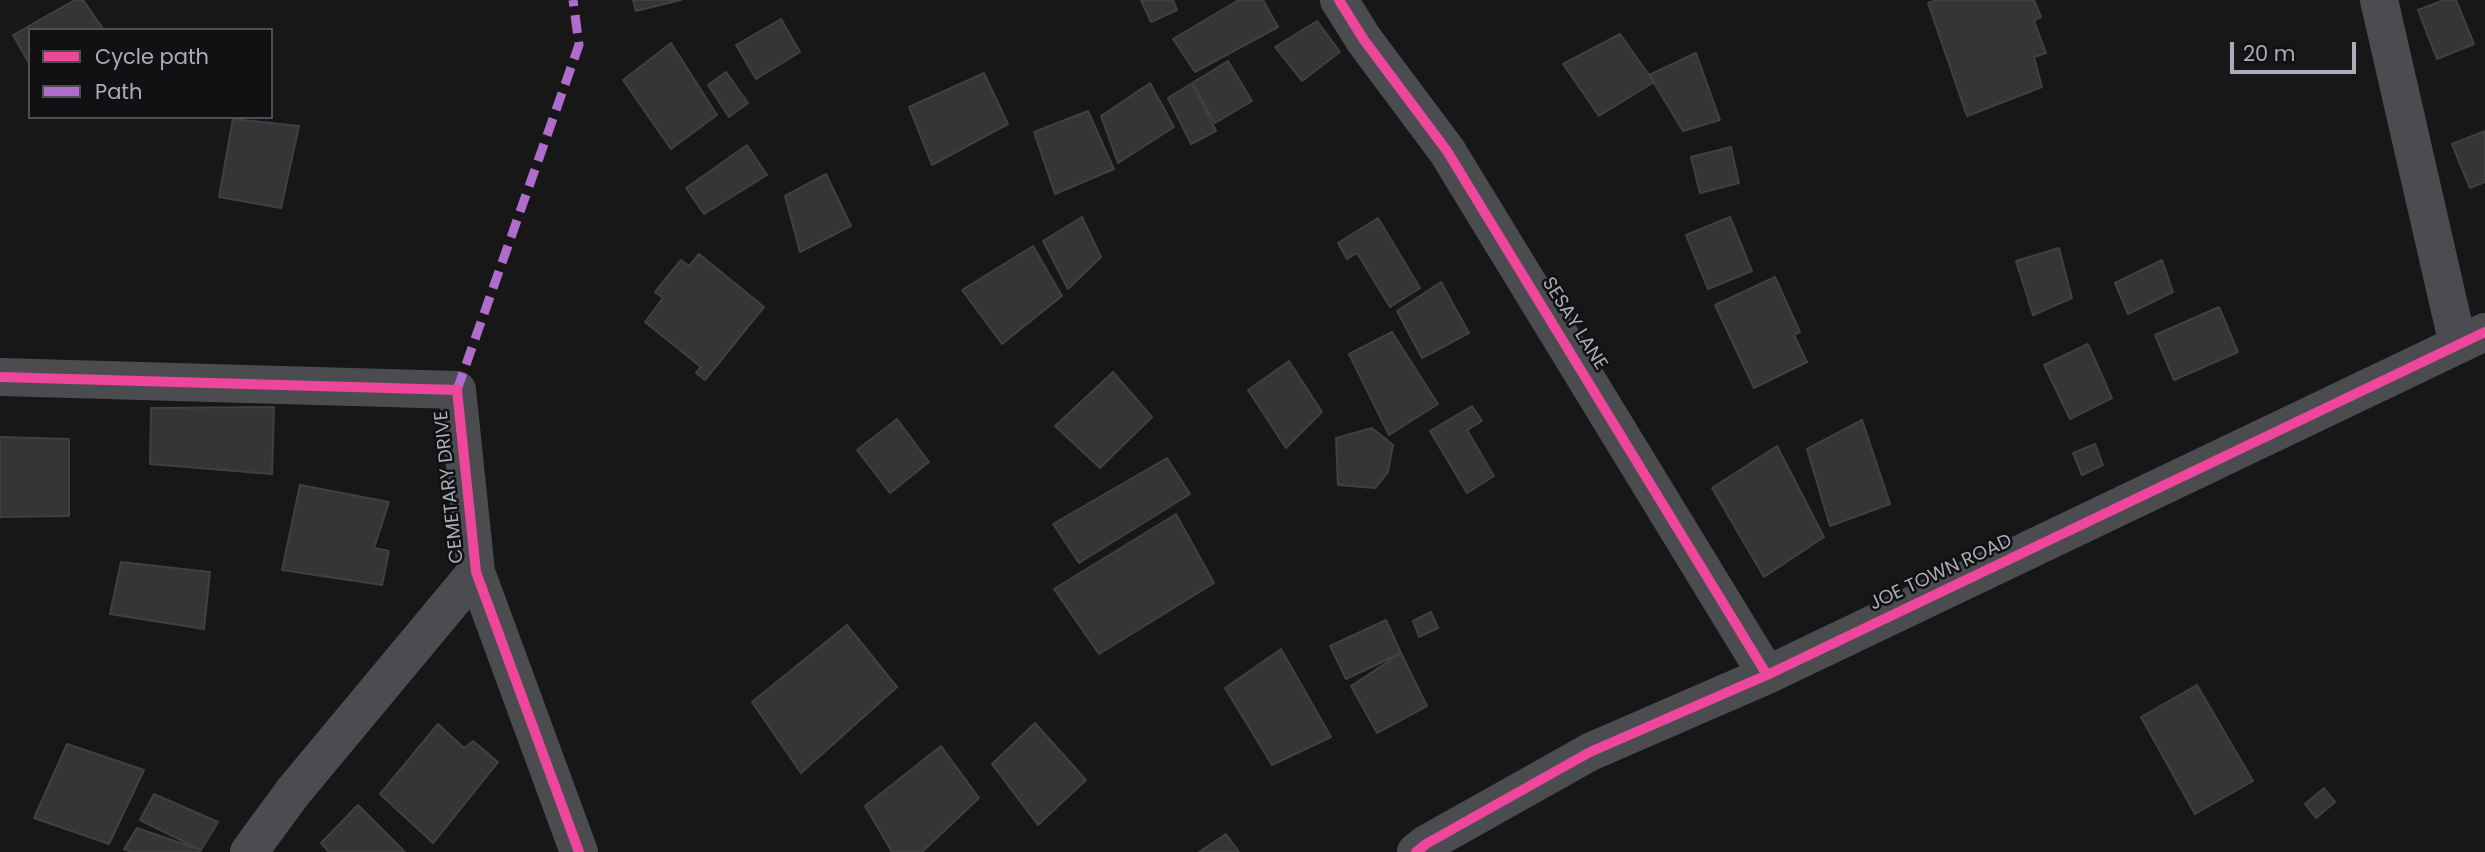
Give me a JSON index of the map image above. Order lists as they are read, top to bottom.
{
  "streets": {
    "street": ["SESAY LANE", "CEMETARY DRIVE", "JOE TOWN ROAD"]
  },
  "crossings": [
    ["SESAY LANE", "JOE TOWN ROAD"]
  ],
  "legend": ["Cycle path", "Path"],
  "scale_bar": "20 m"
}
